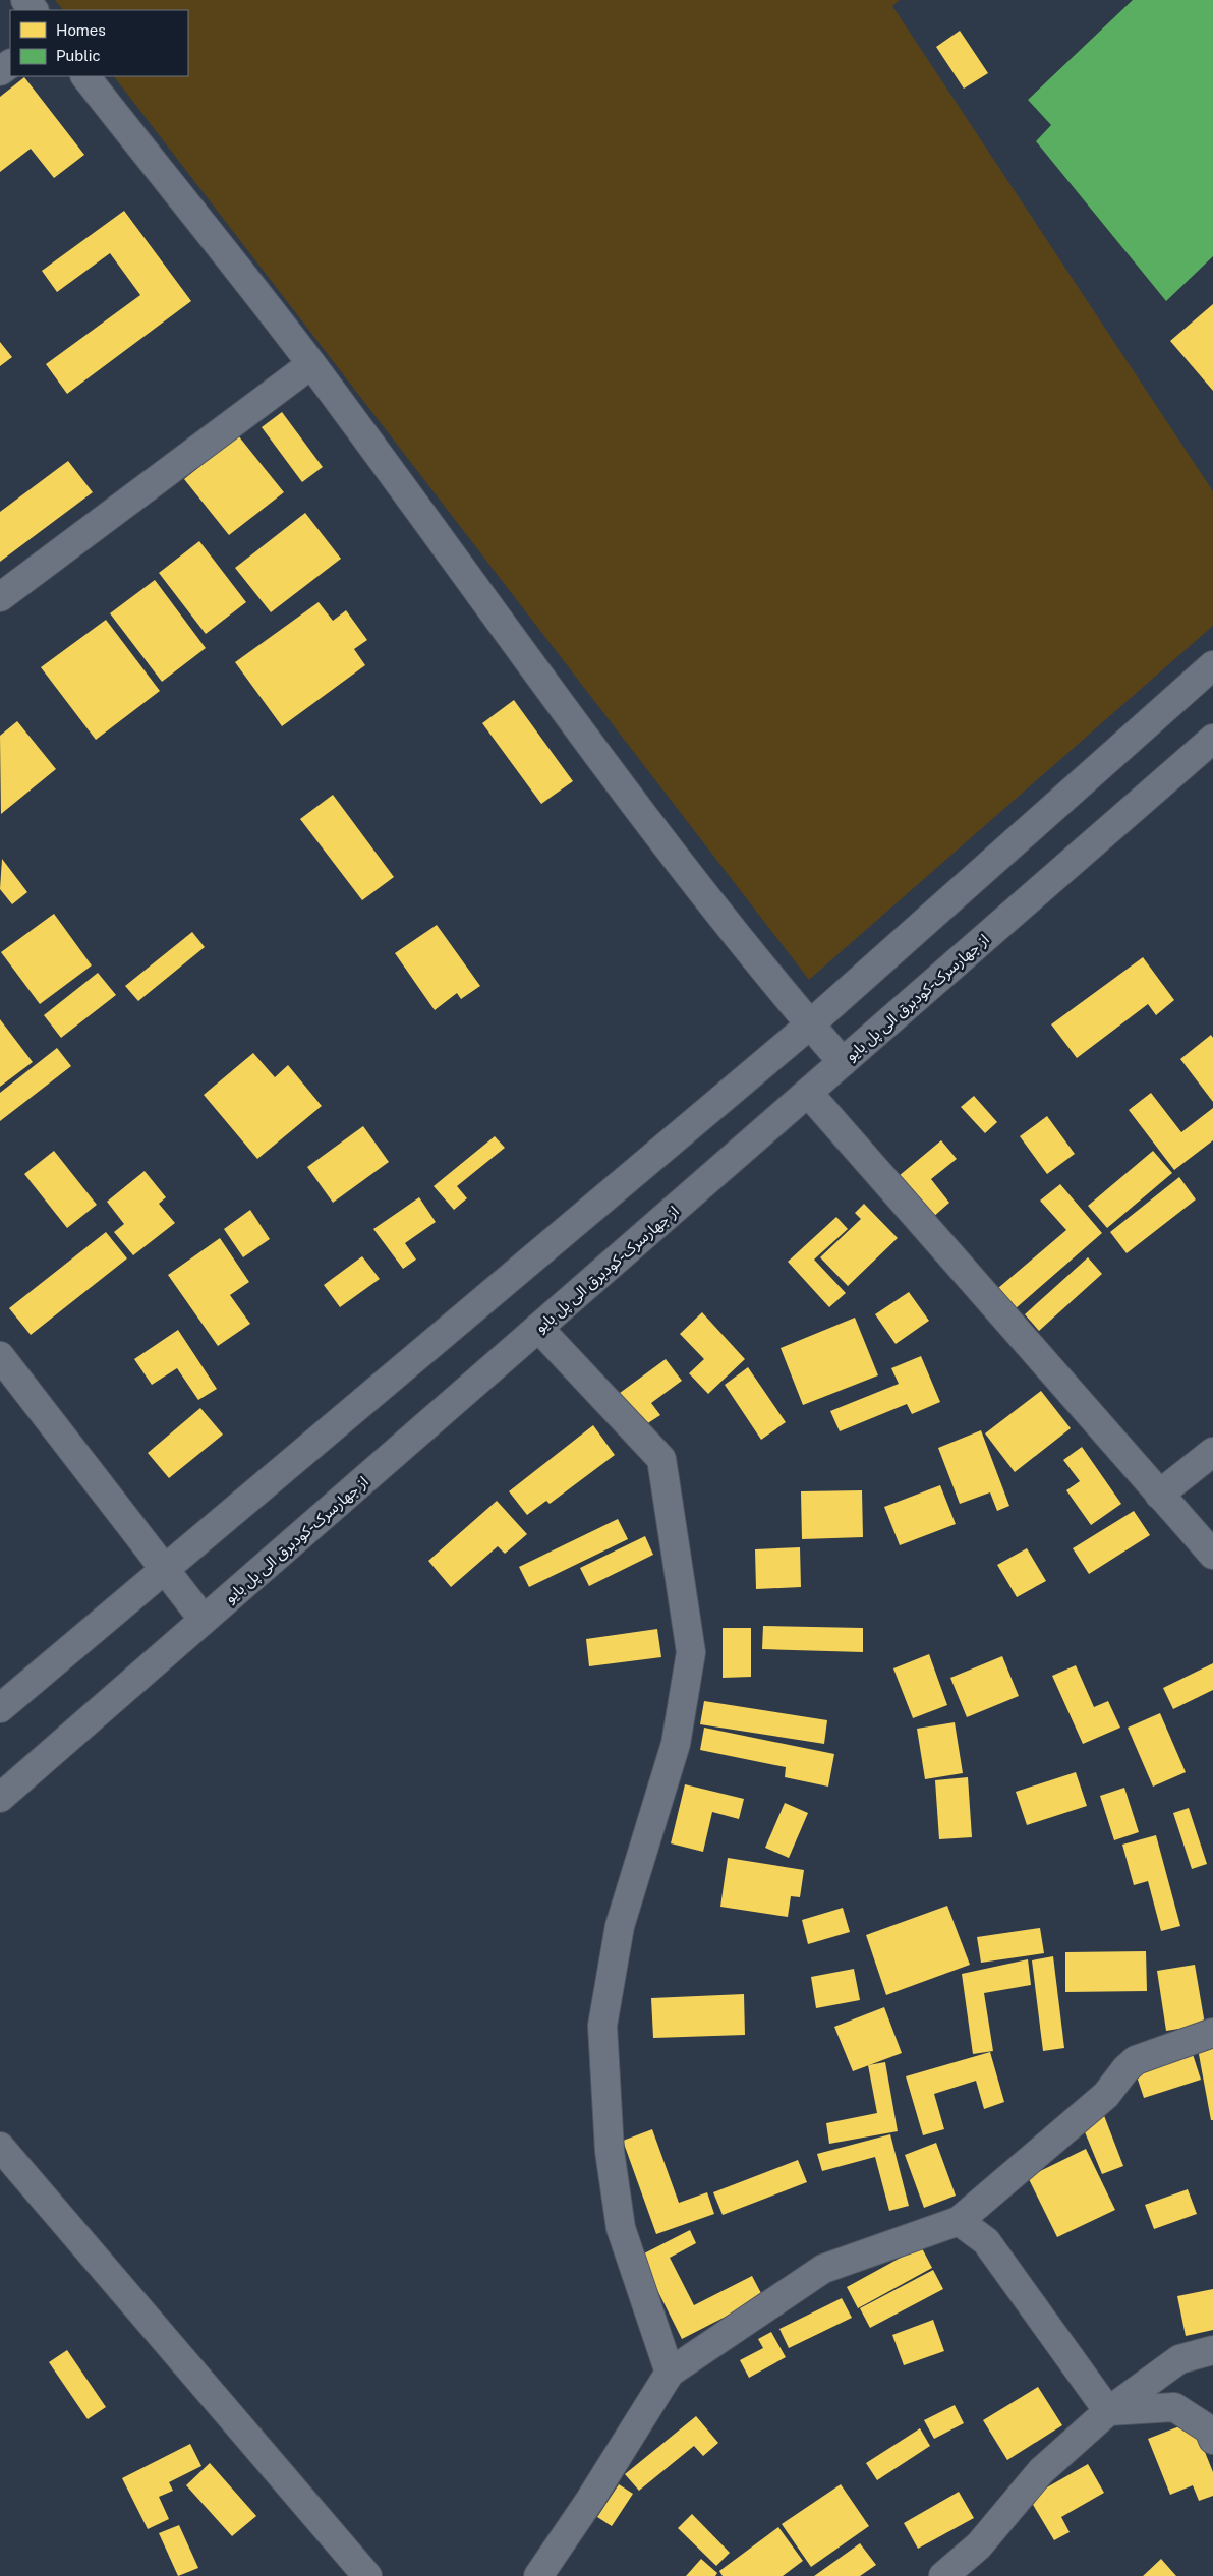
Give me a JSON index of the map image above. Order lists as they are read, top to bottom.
{
  "streets": {
    "street": ["از جهارسرک-کودبرق الی پل بایو"]
  },
  "legend": ["Homes", "Public"]
}
